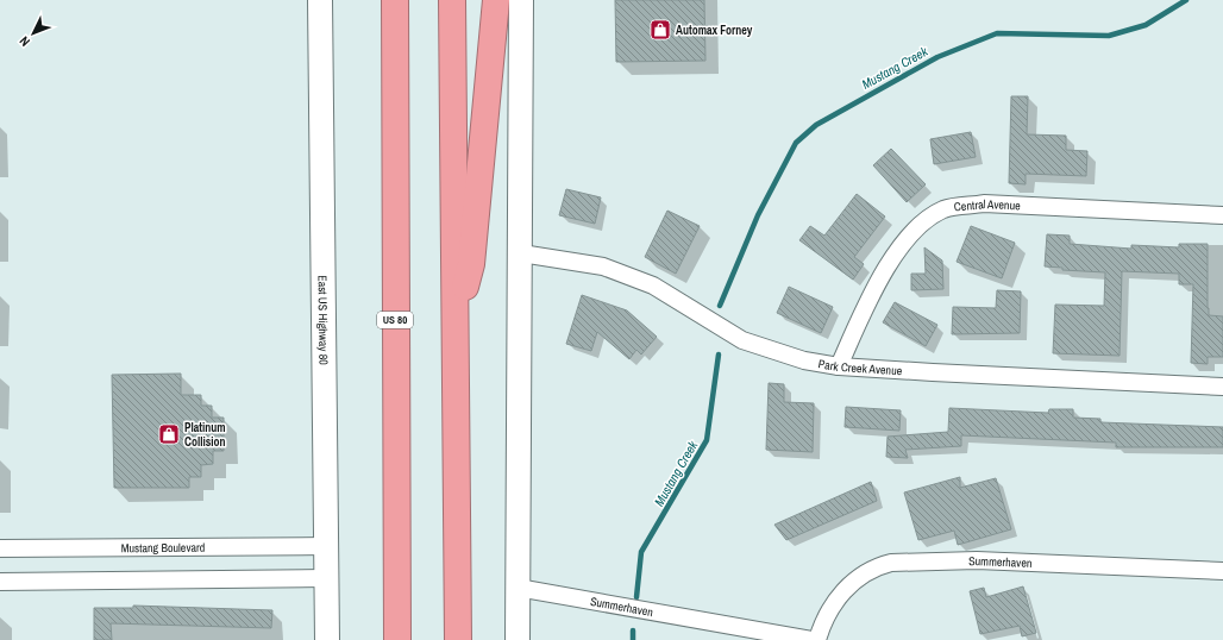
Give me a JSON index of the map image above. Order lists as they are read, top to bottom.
{
  "streets": {
    "highway": ["US 80"],
    "main road": ["East US Highway 80"],
    "street": [
      "Central Avenue",
      "Park Creek Avenue",
      "Mustang Boulevard",
      "Summerhaven"
    ]
  },
  "crossings": [
    ["Central Avenue", "Park Creek Avenue"],
    ["East US Highway 80", "Mustang Boulevard"]
  ],
  "water": ["Mustang Creek"],
  "places": {
    "shop": ["Automax Forney", "Platinum Collision"]
  },
  "north": "bottom left"
}
